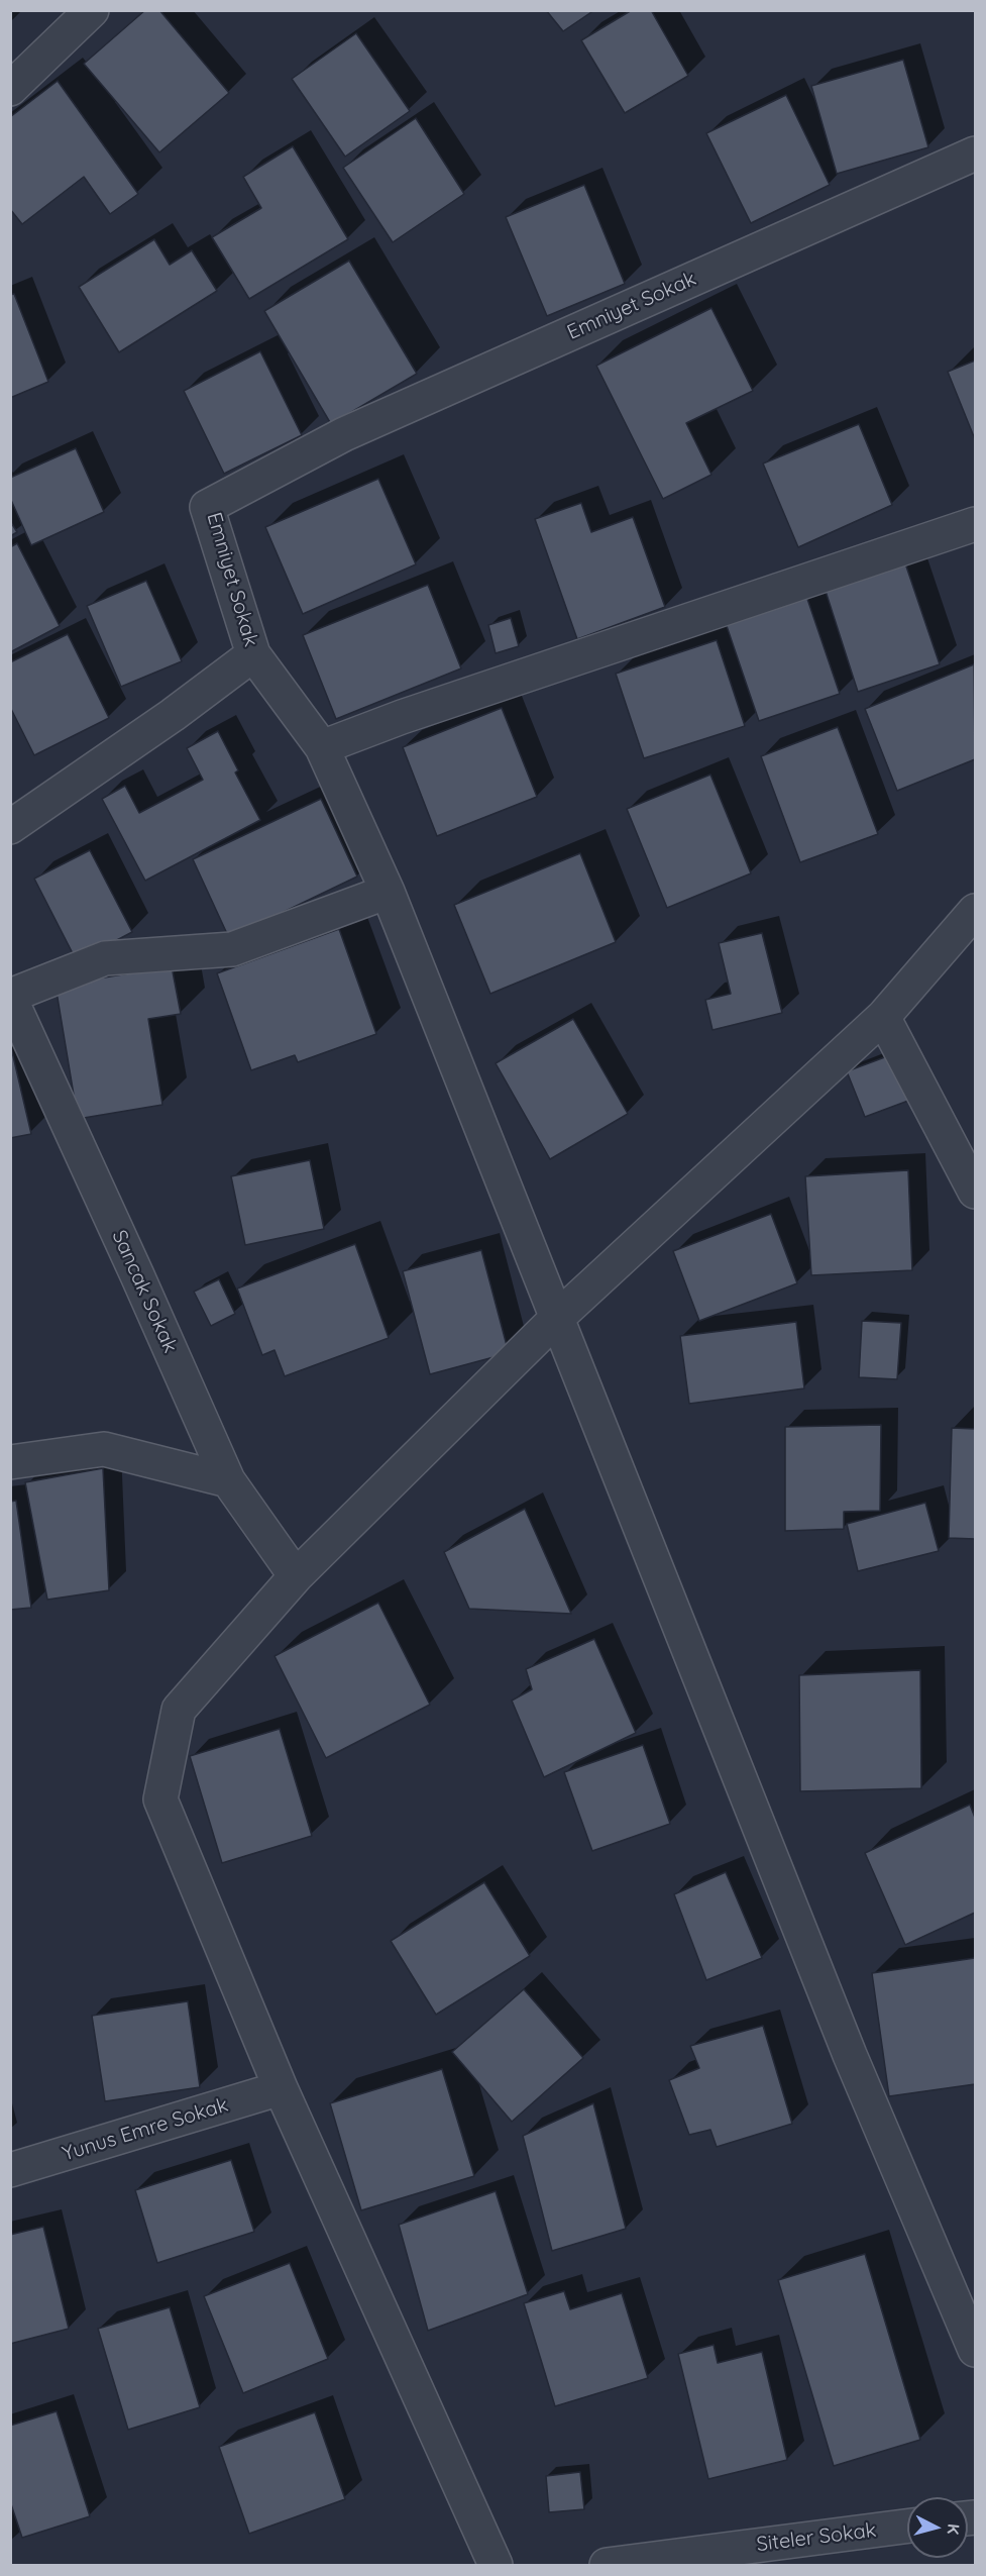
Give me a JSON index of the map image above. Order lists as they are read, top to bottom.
{
  "streets": {
    "street": [
      "Emniyet Sokak",
      "Sancak Sokak",
      "Yunus Emre Sokak",
      "Siteler Sokak"
    ]
  },
  "north": "right"
}
